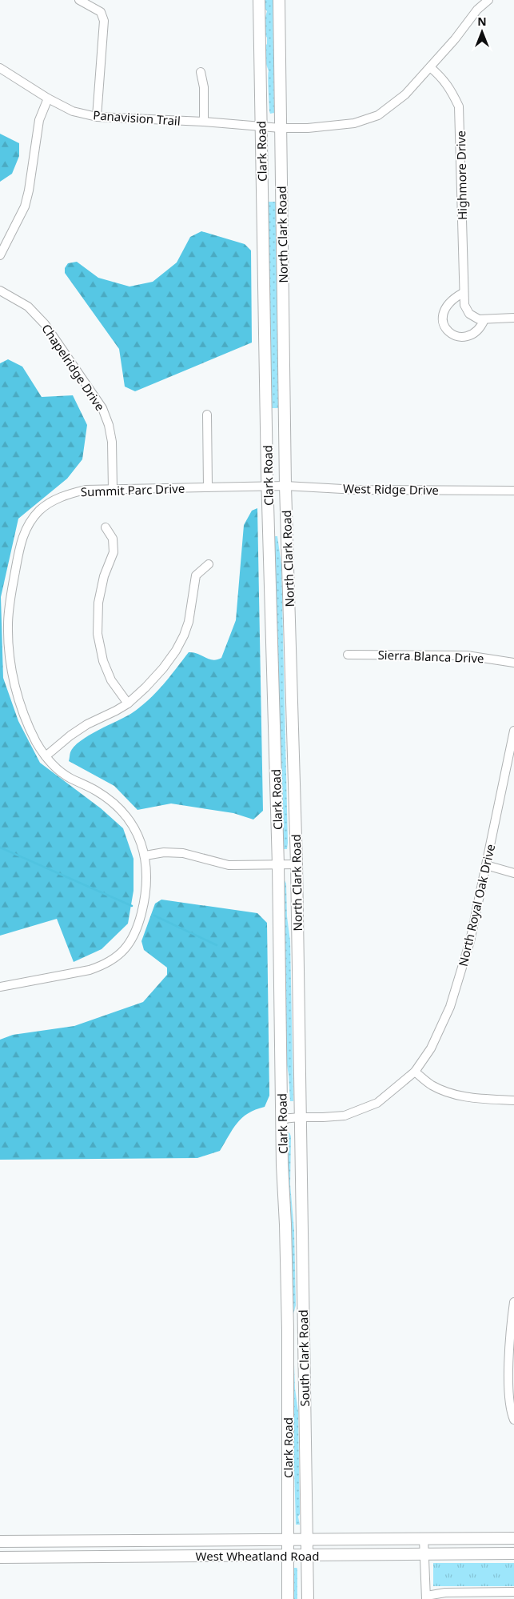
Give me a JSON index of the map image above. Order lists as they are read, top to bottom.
{
  "streets": {
    "main road": [
      "Clark Road",
      "North Clark Road",
      "South Clark Road",
      "West Wheatland Road"
    ],
    "street": [
      "Panavision Trail",
      "Highmore Drive",
      "Chapelridge Drive",
      "West Ridge Drive",
      "Summit Parc Drive",
      "Sierra Blanca Drive",
      "North Royal Oak Drive"
    ]
  },
  "crossings": [
    ["Panavision Trail", "Clark Road"],
    ["Panavision Trail", "Highmore Drive"],
    ["Panavision Trail", "North Clark Road"],
    ["Clark Road", "West Ridge Drive"],
    ["Clark Road", "Summit Parc Drive"],
    ["Clark Road", "North Royal Oak Drive"],
    ["Clark Road", "West Wheatland Road"],
    ["North Clark Road", "West Ridge Drive"],
    ["North Clark Road", "North Royal Oak Drive"],
    ["North Clark Road", "South Clark Road"],
    ["Chapelridge Drive", "Summit Parc Drive"],
    ["West Ridge Drive", "Summit Parc Drive"],
    ["North Royal Oak Drive", "South Clark Road"],
    ["South Clark Road", "West Wheatland Road"]
  ],
  "north": "top"
}
